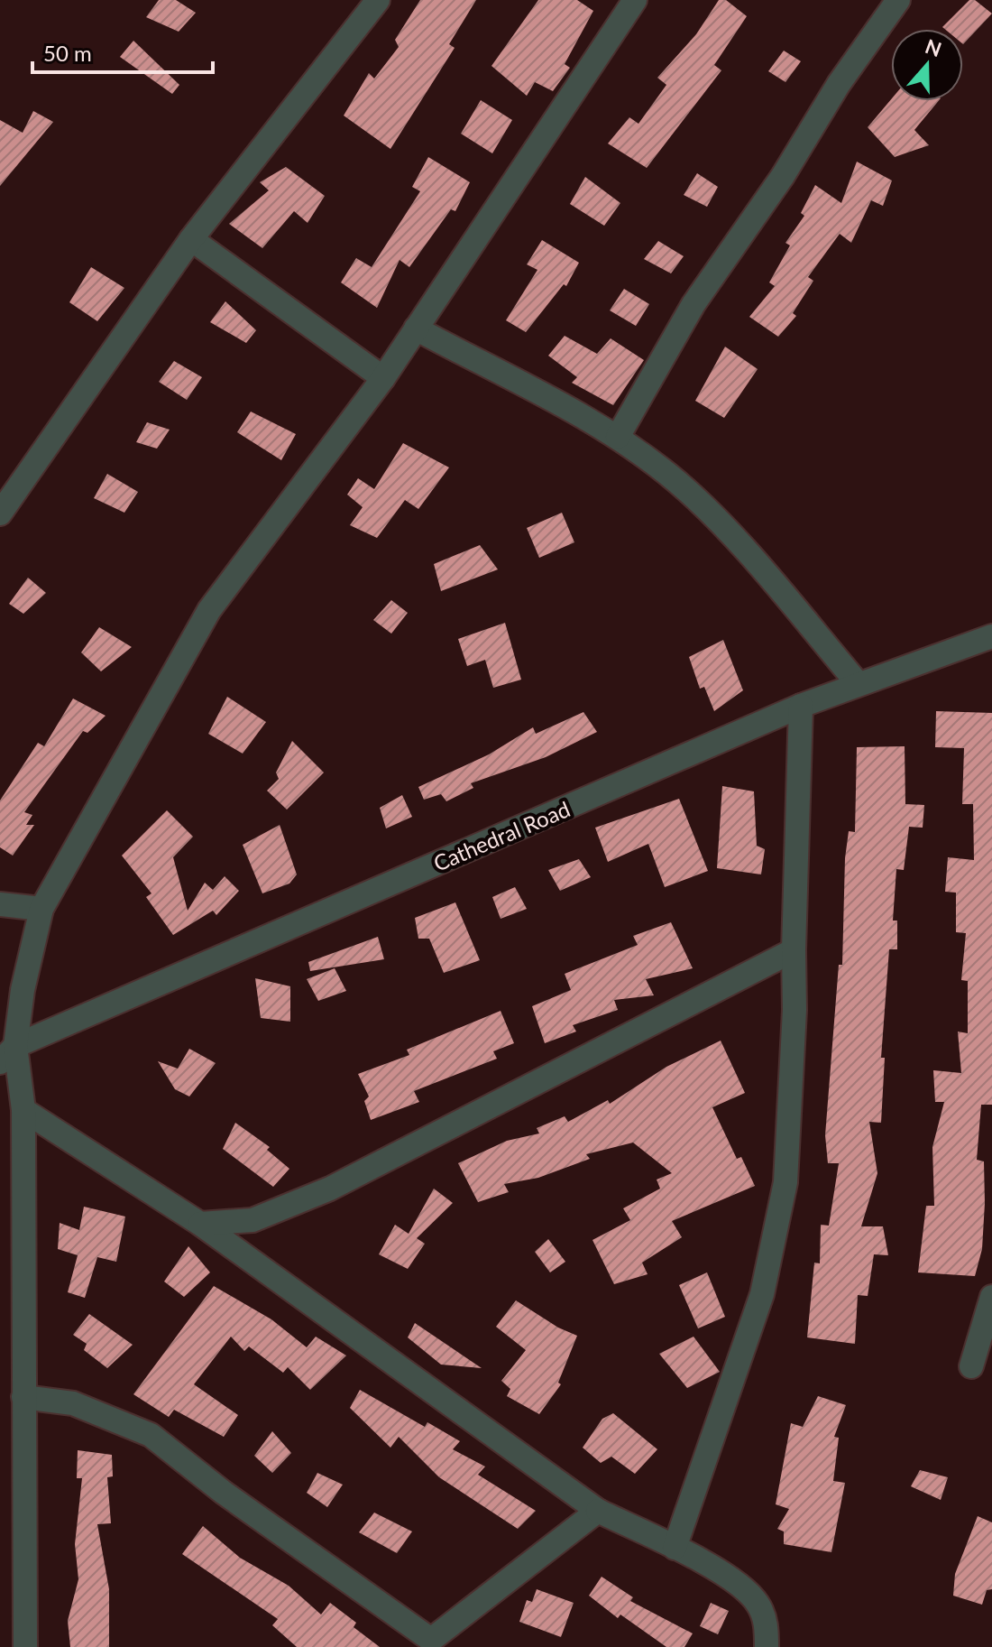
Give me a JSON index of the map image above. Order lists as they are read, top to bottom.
{
  "streets": {
    "street": ["Cathedral Road"]
  },
  "scale_bar": "50 m",
  "north": "top"
}
